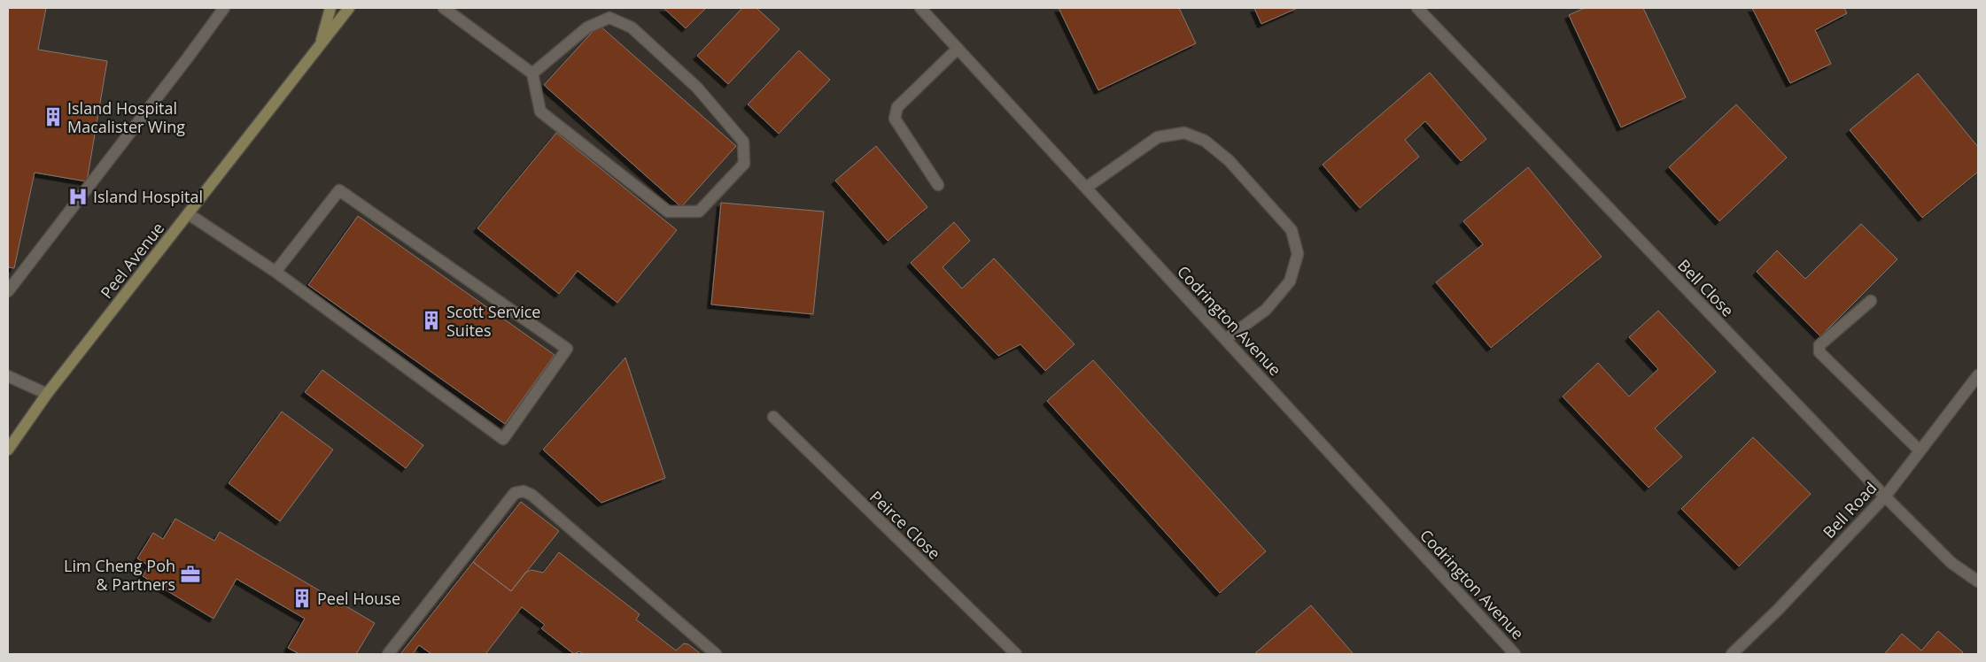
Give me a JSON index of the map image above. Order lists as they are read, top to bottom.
{
  "streets": {
    "main road": ["Peel Avenue"],
    "street": [
      "Bell Close",
      "Codrington Avenue",
      "Bell Road",
      "Peirce Close"
    ]
  },
  "crossings": [
    ["Bell Close", "Bell Road"]
  ],
  "places": {
    "building": ["Island Hospital Macalister Wing", "Scott Service Suites", "Peel House"],
    "hospital": ["Island Hospital"],
    "office": ["Lim Cheng Poh & Partners"]
  }
}
